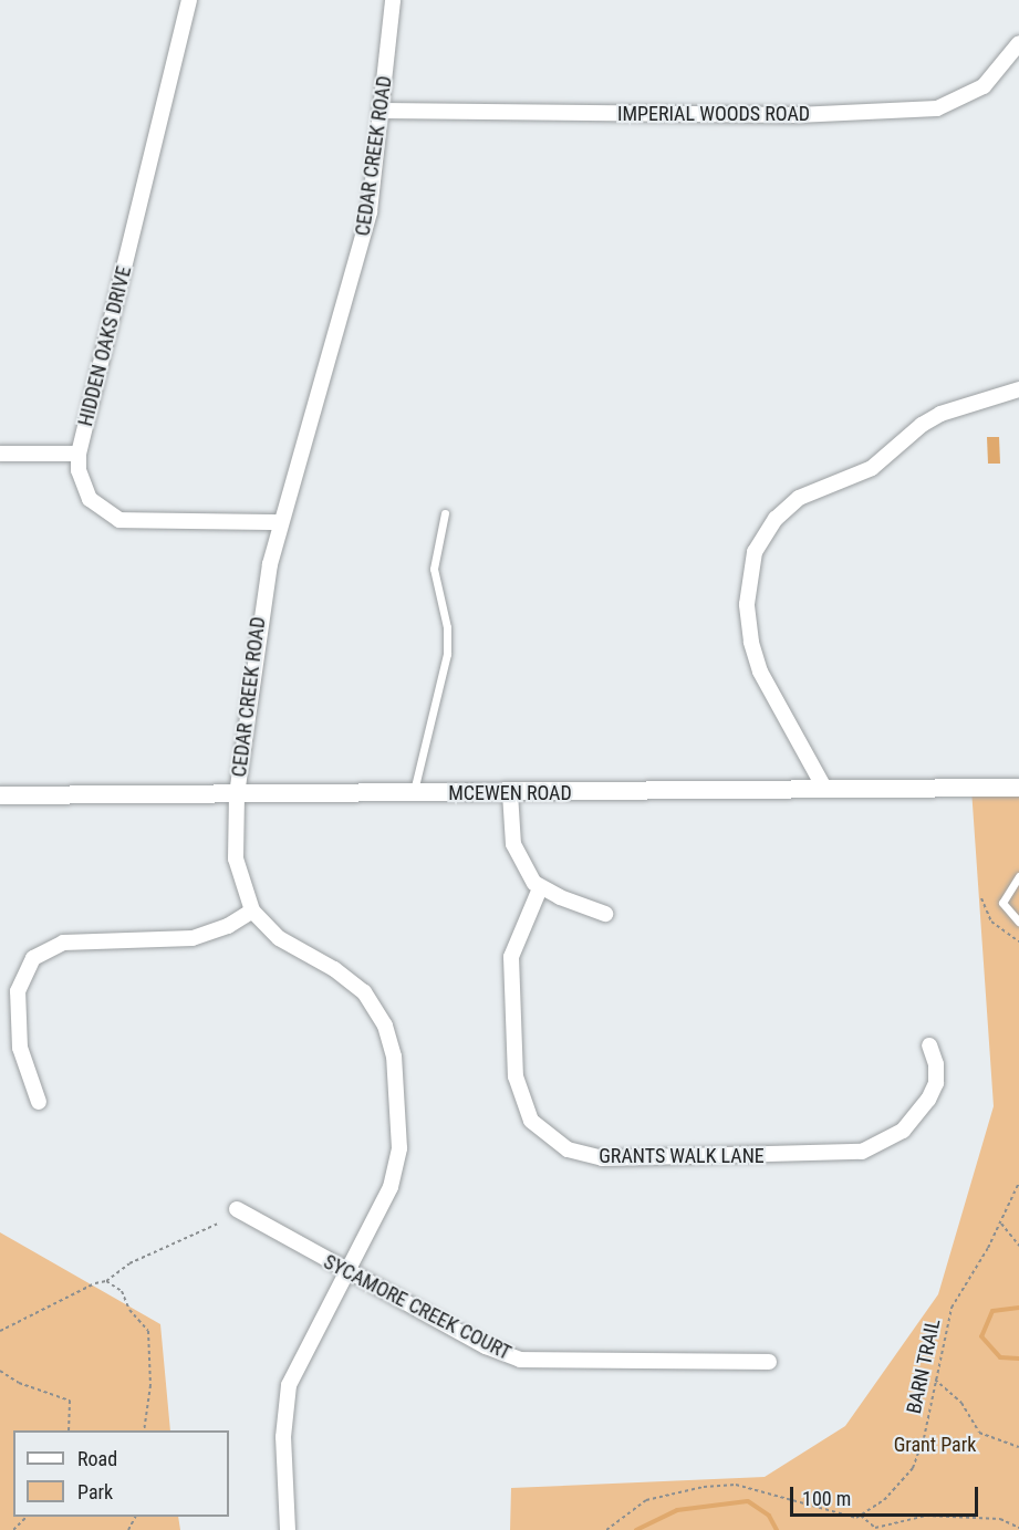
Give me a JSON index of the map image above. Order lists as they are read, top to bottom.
{
  "streets": {
    "street": [
      "IMPERIAL WOODS ROAD",
      "CEDAR CREEK ROAD",
      "HIDDEN OAKS DRIVE",
      "MCEWEN ROAD",
      "GRANTS WALK LANE",
      "SYCAMORE CREEK COURT"
    ],
    "path": ["BARN TRAIL"]
  },
  "crossings": [
    ["IMPERIAL WOODS ROAD", "CEDAR CREEK ROAD"],
    ["CEDAR CREEK ROAD", "HIDDEN OAKS DRIVE"],
    ["CEDAR CREEK ROAD", "MCEWEN ROAD"],
    ["CEDAR CREEK ROAD", "SYCAMORE CREEK COURT"]
  ],
  "parks": ["Grant Park"],
  "legend": ["Road", "Park"],
  "scale_bar": "100 m"
}
